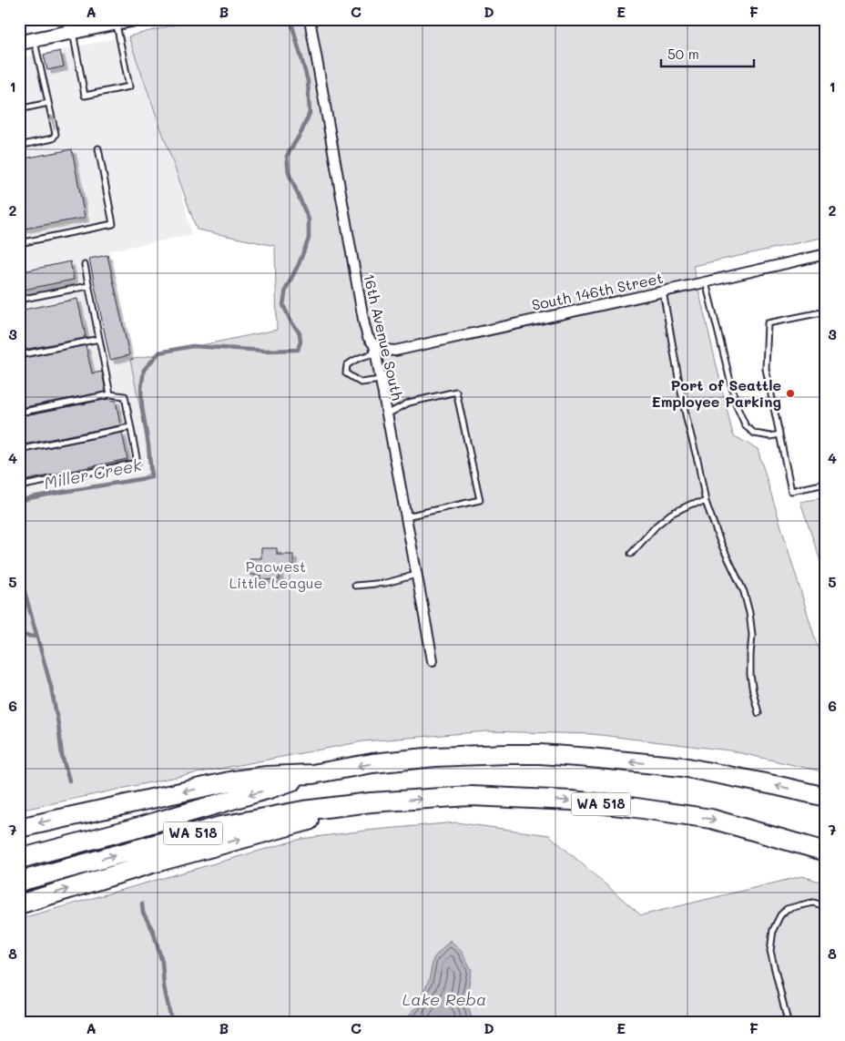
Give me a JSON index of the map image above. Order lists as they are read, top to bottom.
{
  "streets": {
    "highway": ["WA 518"],
    "street": ["South 146th Street", "16th Avenue South"]
  },
  "crossings": [
    ["South 146th Street", "16th Avenue South"]
  ],
  "water": ["Miller Creek", "Lake Reba"],
  "parks": ["Pacwest Little League"],
  "places": ["Port of Seattle Employee Parking"],
  "scale_bar": "50 m",
  "grid": {
    "columns": [
      "A",
      "B",
      "C",
      "D",
      "E",
      "F"
    ],
    "rows": [
      "1",
      "2",
      "3",
      "4",
      "5",
      "6",
      "7",
      "8"
    ]
  }
}
